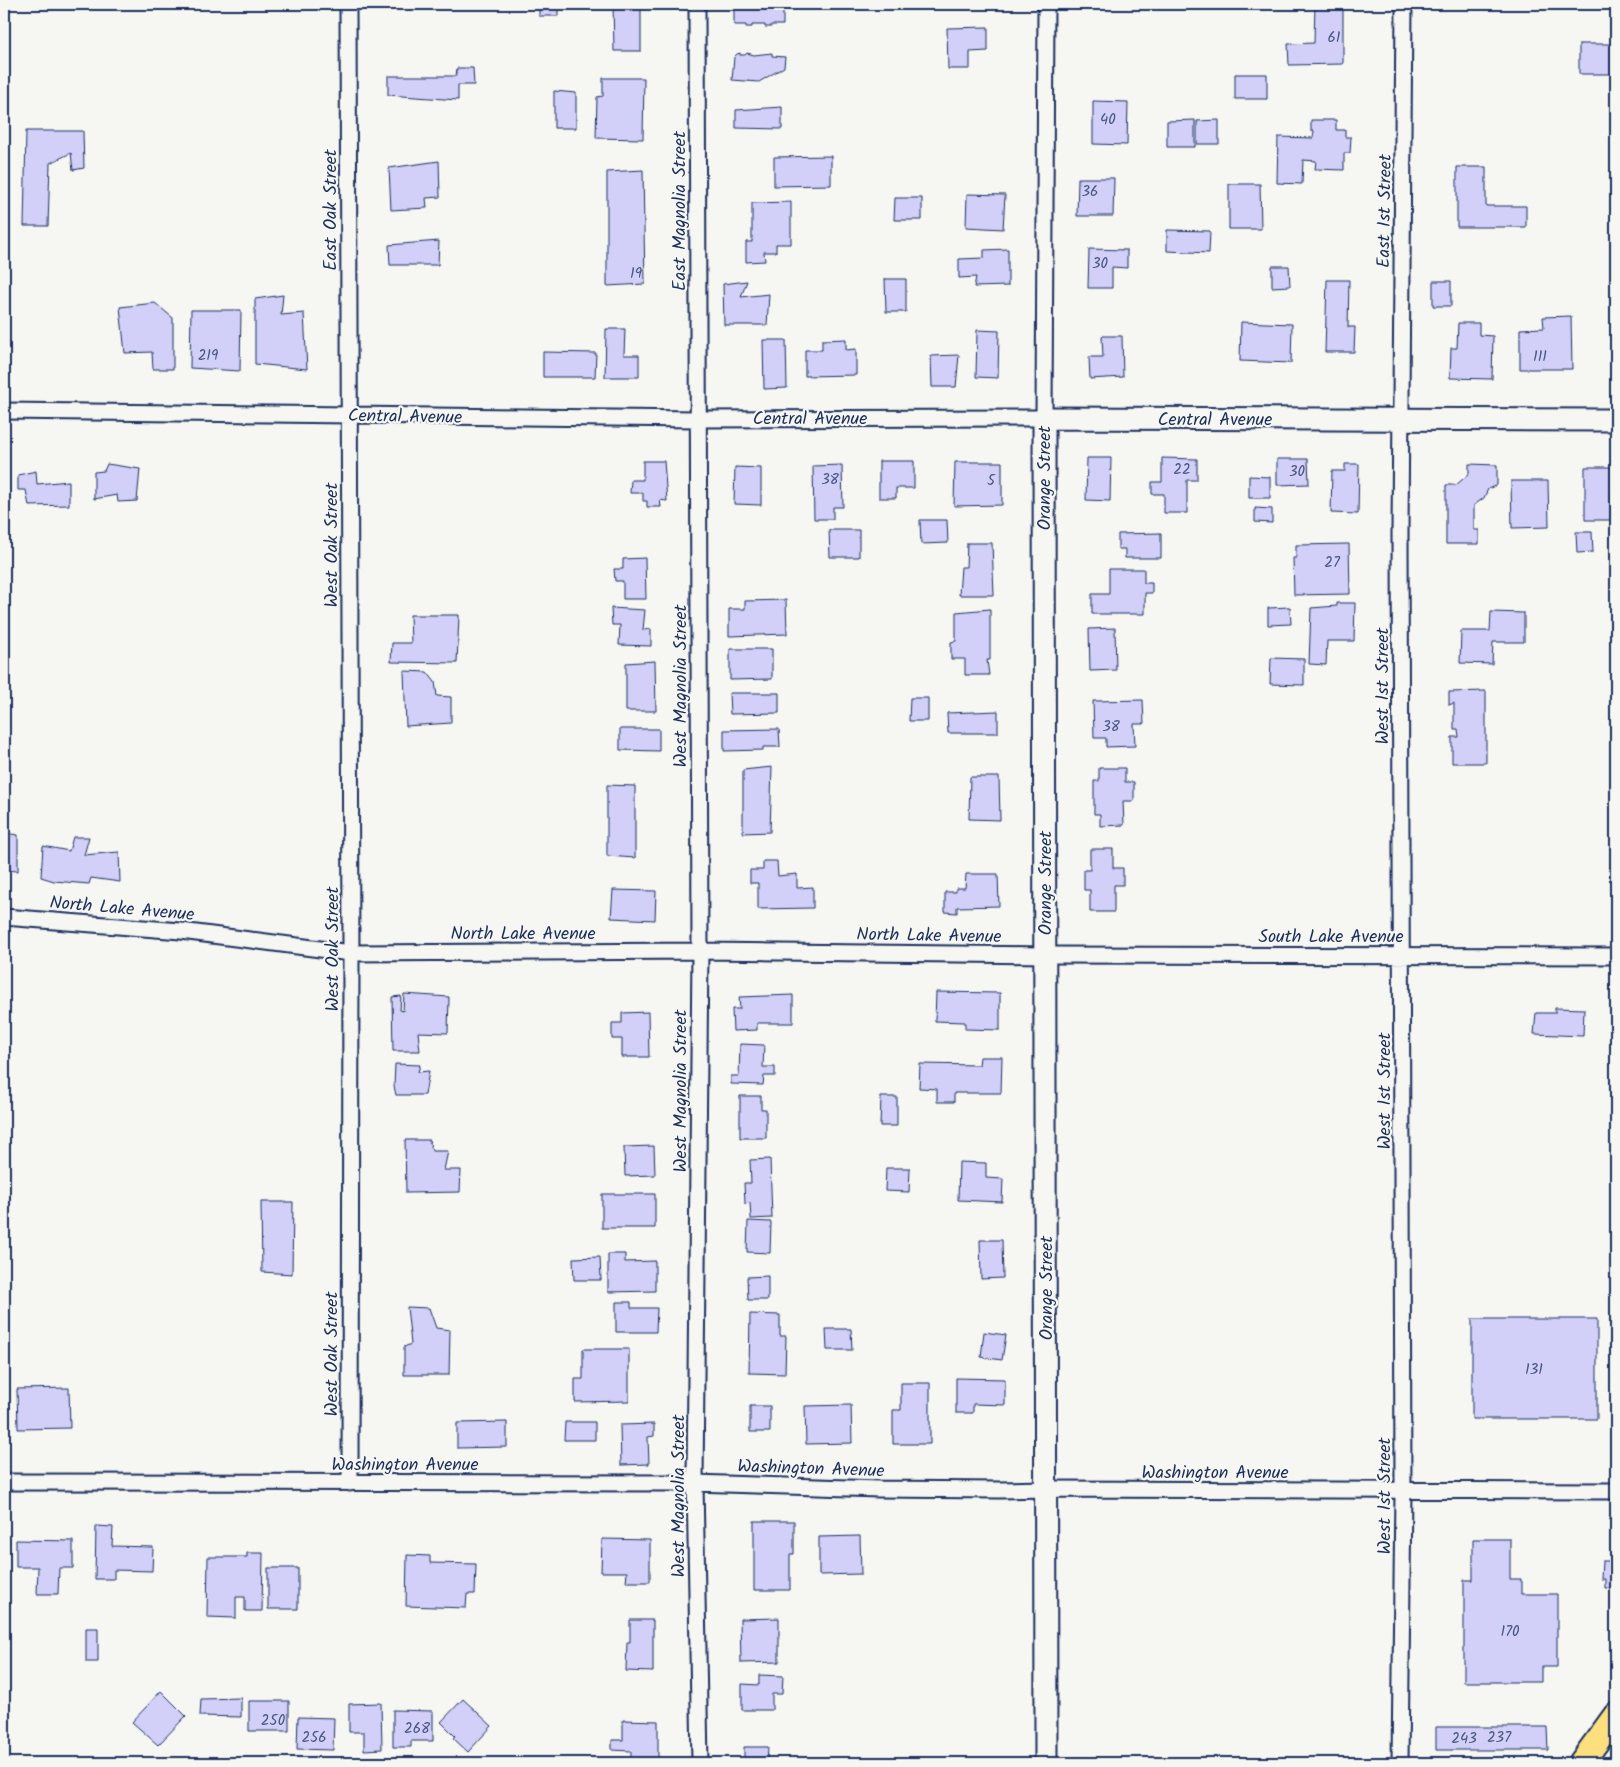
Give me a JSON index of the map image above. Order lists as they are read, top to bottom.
{
  "streets": {
    "street": [
      "East Oak Street",
      "East Magnolia Street",
      "East 1st Street",
      "Central Avenue",
      "Orange Street",
      "West Oak Street",
      "West Magnolia Street",
      "West 1st Street",
      "North Lake Avenue",
      "South Lake Avenue",
      "Washington Avenue"
    ]
  },
  "crossings": [
    ["East Oak Street", "Central Avenue"],
    ["East Oak Street", "West Oak Street"],
    ["East Magnolia Street", "Central Avenue"],
    ["East Magnolia Street", "West Magnolia Street"],
    ["East 1st Street", "Central Avenue"],
    ["East 1st Street", "West 1st Street"],
    ["Central Avenue", "Orange Street"],
    ["Central Avenue", "West Oak Street"],
    ["Central Avenue", "West Magnolia Street"],
    ["Central Avenue", "West 1st Street"],
    ["Orange Street", "North Lake Avenue"],
    ["Orange Street", "South Lake Avenue"],
    ["Orange Street", "Washington Avenue"],
    ["West Oak Street", "North Lake Avenue"],
    ["West Oak Street", "Washington Avenue"],
    ["West Magnolia Street", "North Lake Avenue"],
    ["West Magnolia Street", "Washington Avenue"],
    ["West 1st Street", "South Lake Avenue"],
    ["West 1st Street", "Washington Avenue"],
    ["North Lake Avenue", "South Lake Avenue"]
  ],
  "house_numbers": [
    "61",
    "40",
    "36",
    "30",
    "19",
    "219",
    "111",
    "22",
    "30",
    "38",
    "5",
    "27",
    "38",
    "131",
    "170",
    "250",
    "268",
    "256",
    "237",
    "243"
  ]
}
